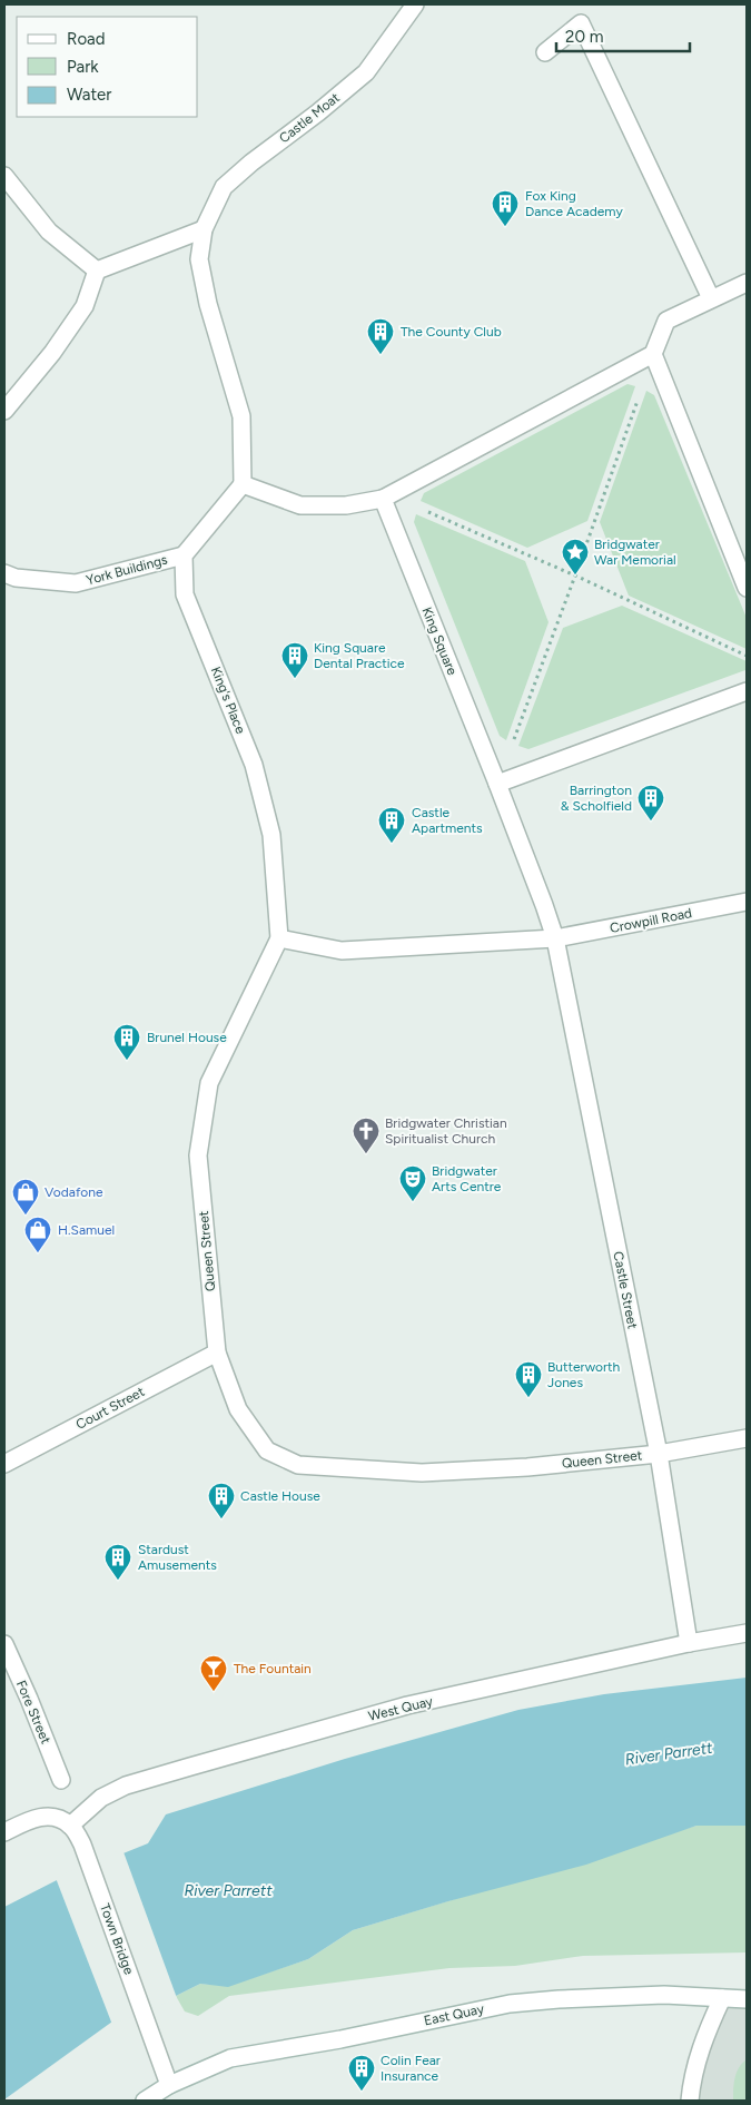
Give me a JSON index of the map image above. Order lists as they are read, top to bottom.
{
  "streets": {
    "street": [
      "Castle Moat",
      "York Buildings",
      "King Square",
      "King's Place",
      "Crowpill Road",
      "Queen Street",
      "Castle Street",
      "Court Street",
      "West Quay",
      "Fore Street",
      "Town Bridge",
      "East Quay"
    ]
  },
  "crossings": [
    ["York Buildings", "King's Place"],
    ["King Square", "Crowpill Road"],
    ["King Square", "Castle Street"],
    ["King's Place", "Queen Street"],
    ["Crowpill Road", "Castle Street"],
    ["Queen Street", "Castle Street"],
    ["Queen Street", "Court Street"],
    ["Castle Street", "West Quay"],
    ["West Quay", "Town Bridge"],
    ["Town Bridge", "East Quay"]
  ],
  "water": ["River Parrett"],
  "places": {
    "building": [
      "Fox King Dance Academy",
      "The County Club",
      "King Square Dental Practice",
      "Barrington & Scholfield",
      "Castle Apartments",
      "Brunel House",
      "Butterworth Jones",
      "Castle House",
      "Stardust Amusements",
      "Colin Fear Insurance"
    ],
    "place": ["Bridgwater War Memorial"],
    "church": ["Bridgwater Christian Spiritualist Church"],
    "theatre": ["Bridgwater Arts Centre"],
    "shop": ["Vodafone", "H.Samuel"],
    "bar": ["The Fountain"]
  },
  "legend": ["Road", "Park", "Water"],
  "scale_bar": "20 m"
}
